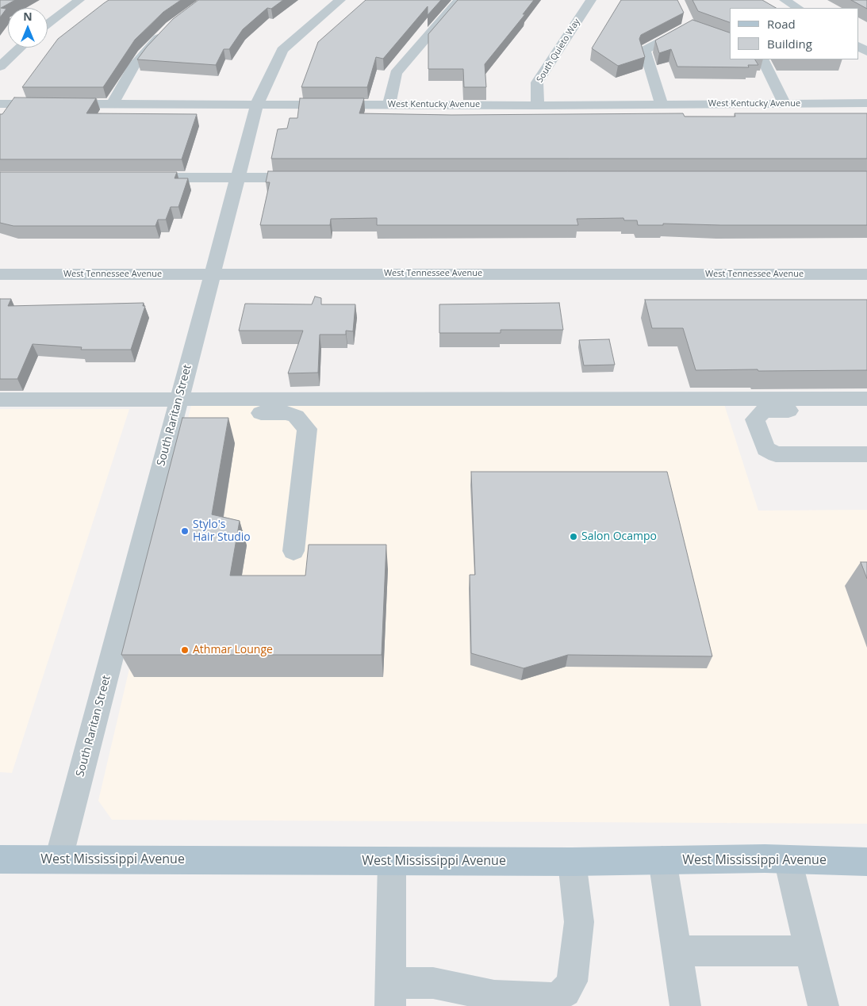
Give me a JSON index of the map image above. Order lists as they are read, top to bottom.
{
  "streets": {
    "main road": ["West Mississippi Avenue"],
    "street": [
      "South Quieto Way",
      "West Kentucky Avenue",
      "West Tennessee Avenue",
      "South Raritan Street"
    ]
  },
  "crossings": [
    ["South Quieto Way", "West Kentucky Avenue"],
    ["West Kentucky Avenue", "South Raritan Street"],
    ["West Tennessee Avenue", "South Raritan Street"],
    ["South Raritan Street", "West Mississippi Avenue"]
  ],
  "places": ["Stylo's Hair Studio", "Salon Ocampo", "Athmar Lounge"],
  "legend": ["Road", "Building"],
  "north": "top"
}
